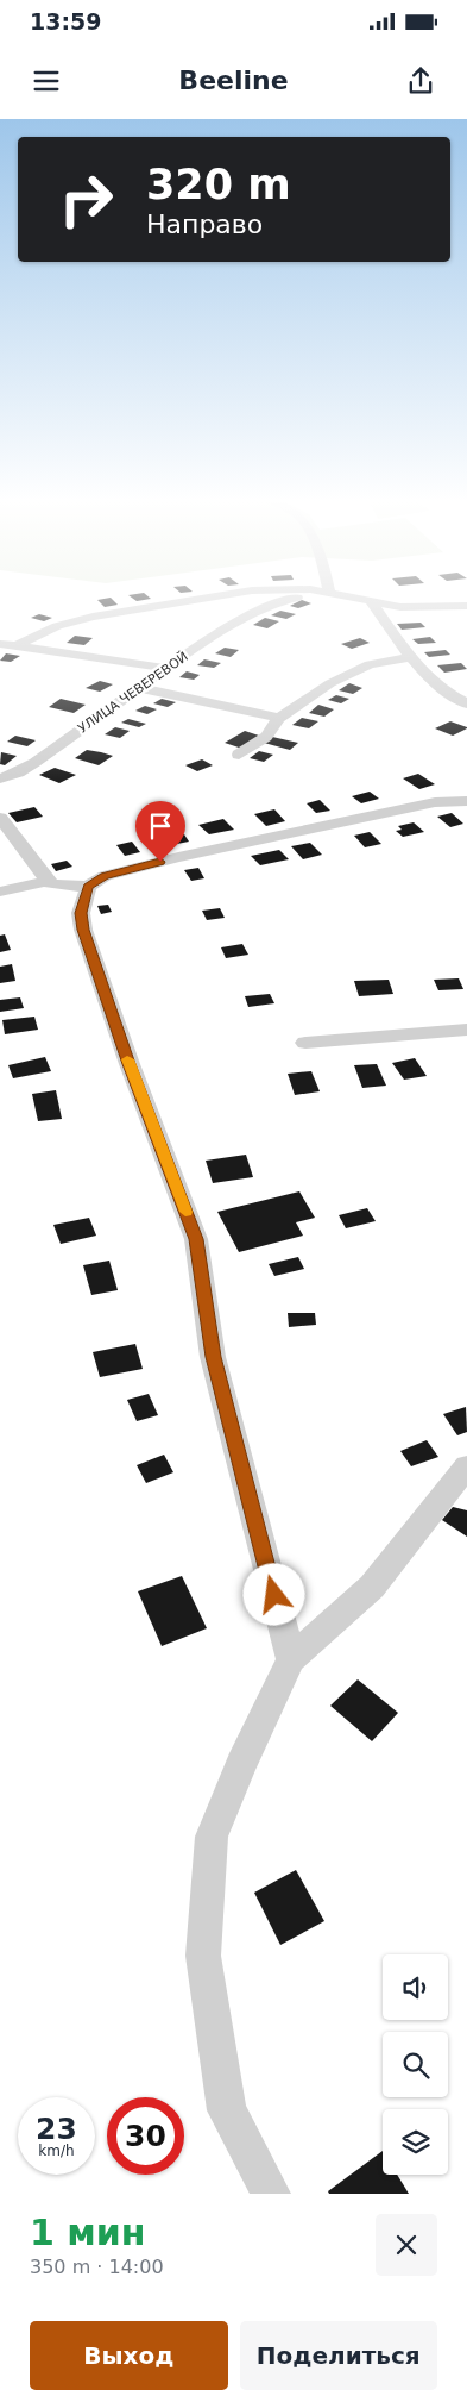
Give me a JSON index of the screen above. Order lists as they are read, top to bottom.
{
  "streets": {
    "street": ["УЛИЦА ЧЕВЕРЕВОЙ"]
  },
  "page": {
    "status": "13:59",
    "header": "Beeline",
    "turn": ["320 m", "Направо"],
    "speed": "23 km/h",
    "limit": "30",
    "heading": ["1 мин", "350 m · 14:00"],
    "buttons": ["Выход", "Поделиться"]
  }
}
